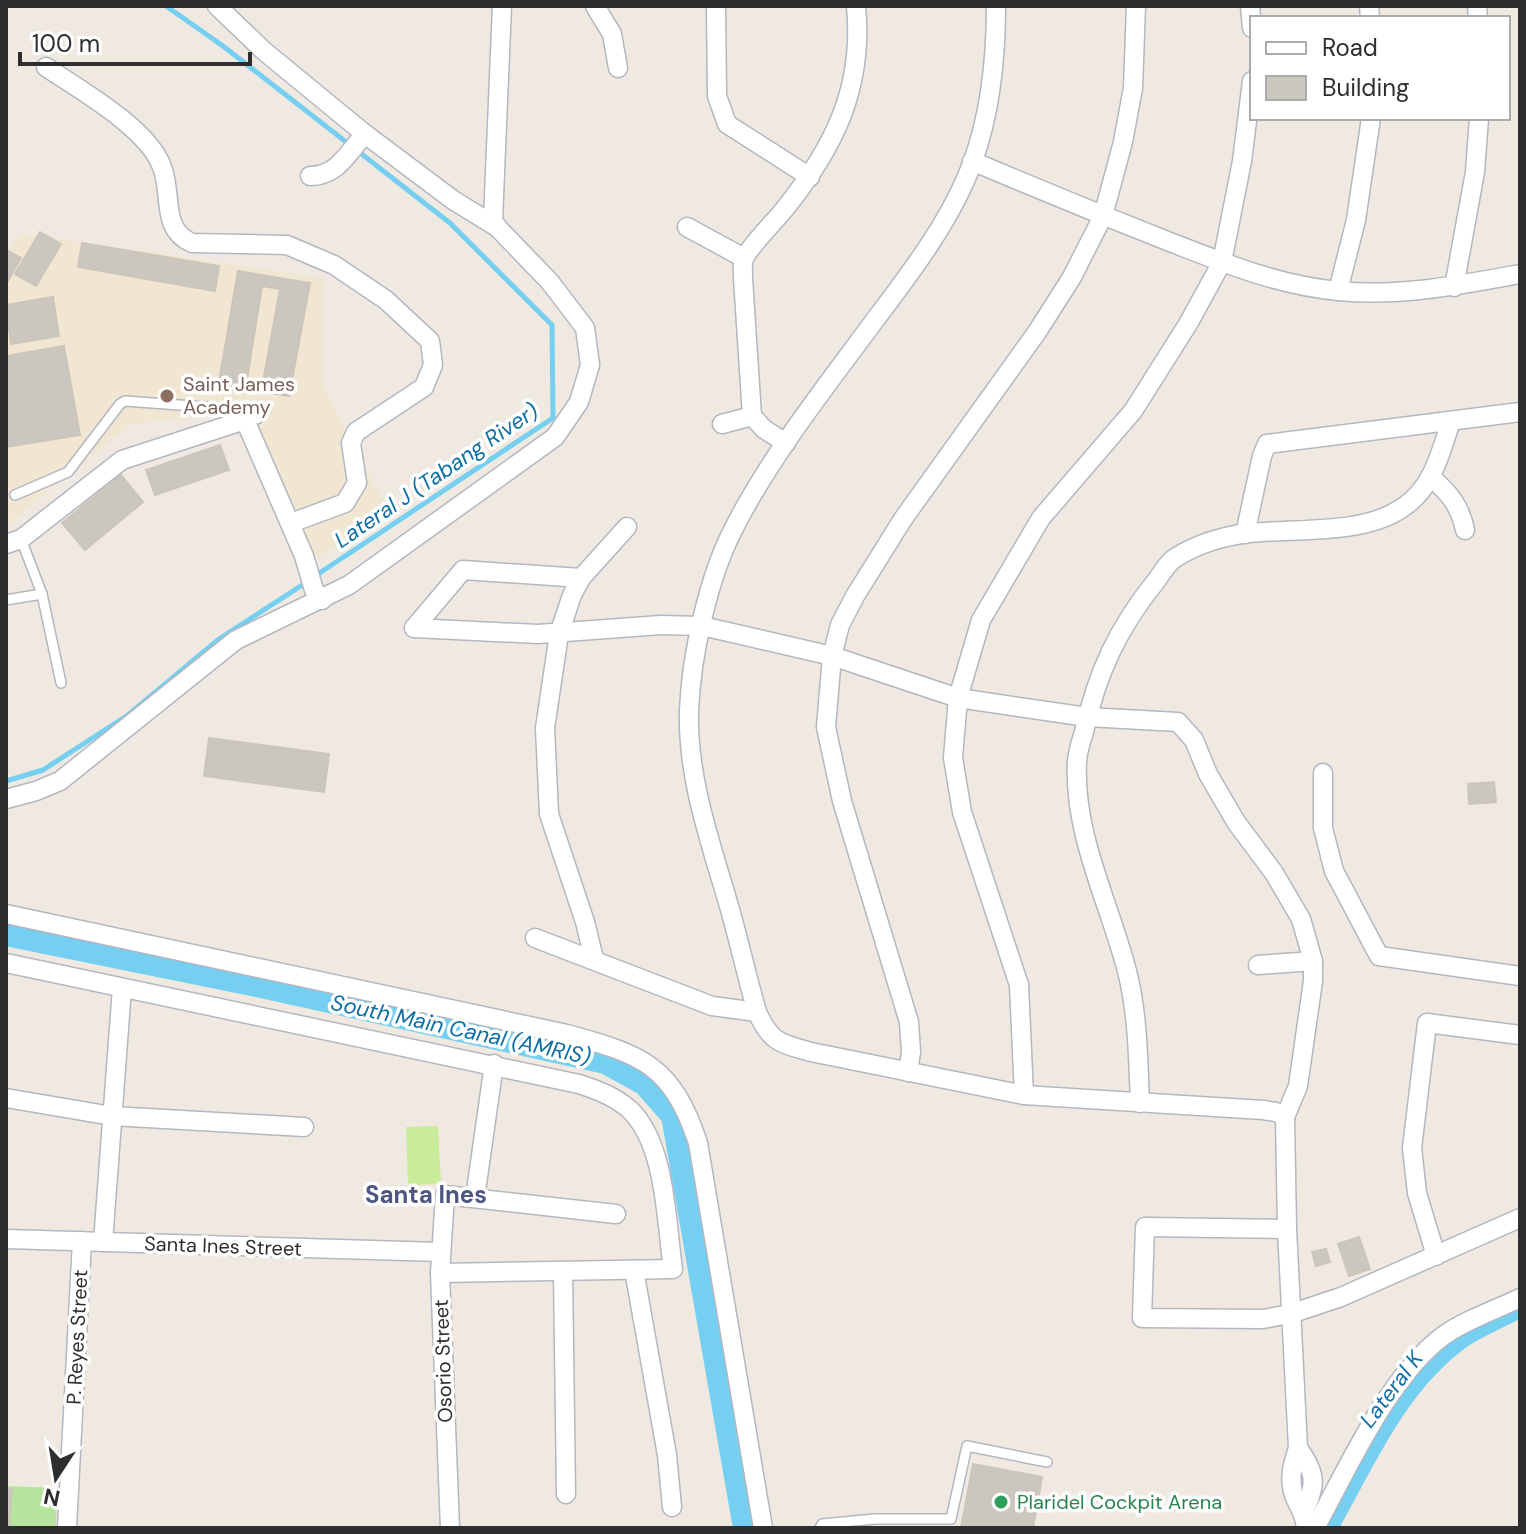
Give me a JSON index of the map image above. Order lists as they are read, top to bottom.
{
  "streets": {
    "street": ["Santa Ines Street", "P. Reyes Street", "Osorio Street"]
  },
  "crossings": [
    ["Santa Ines Street", "P. Reyes Street"],
    ["Santa Ines Street", "Osorio Street"]
  ],
  "districts": ["Santa Ines"],
  "water": ["Lateral J (Tabang River)", "South Main Canal (AMRIS)", "Lateral K"],
  "places": ["Saint James Academy", "Plaridel Cockpit Arena"],
  "legend": ["Road", "Building"],
  "scale_bar": "100 m",
  "north": "bottom"
}
